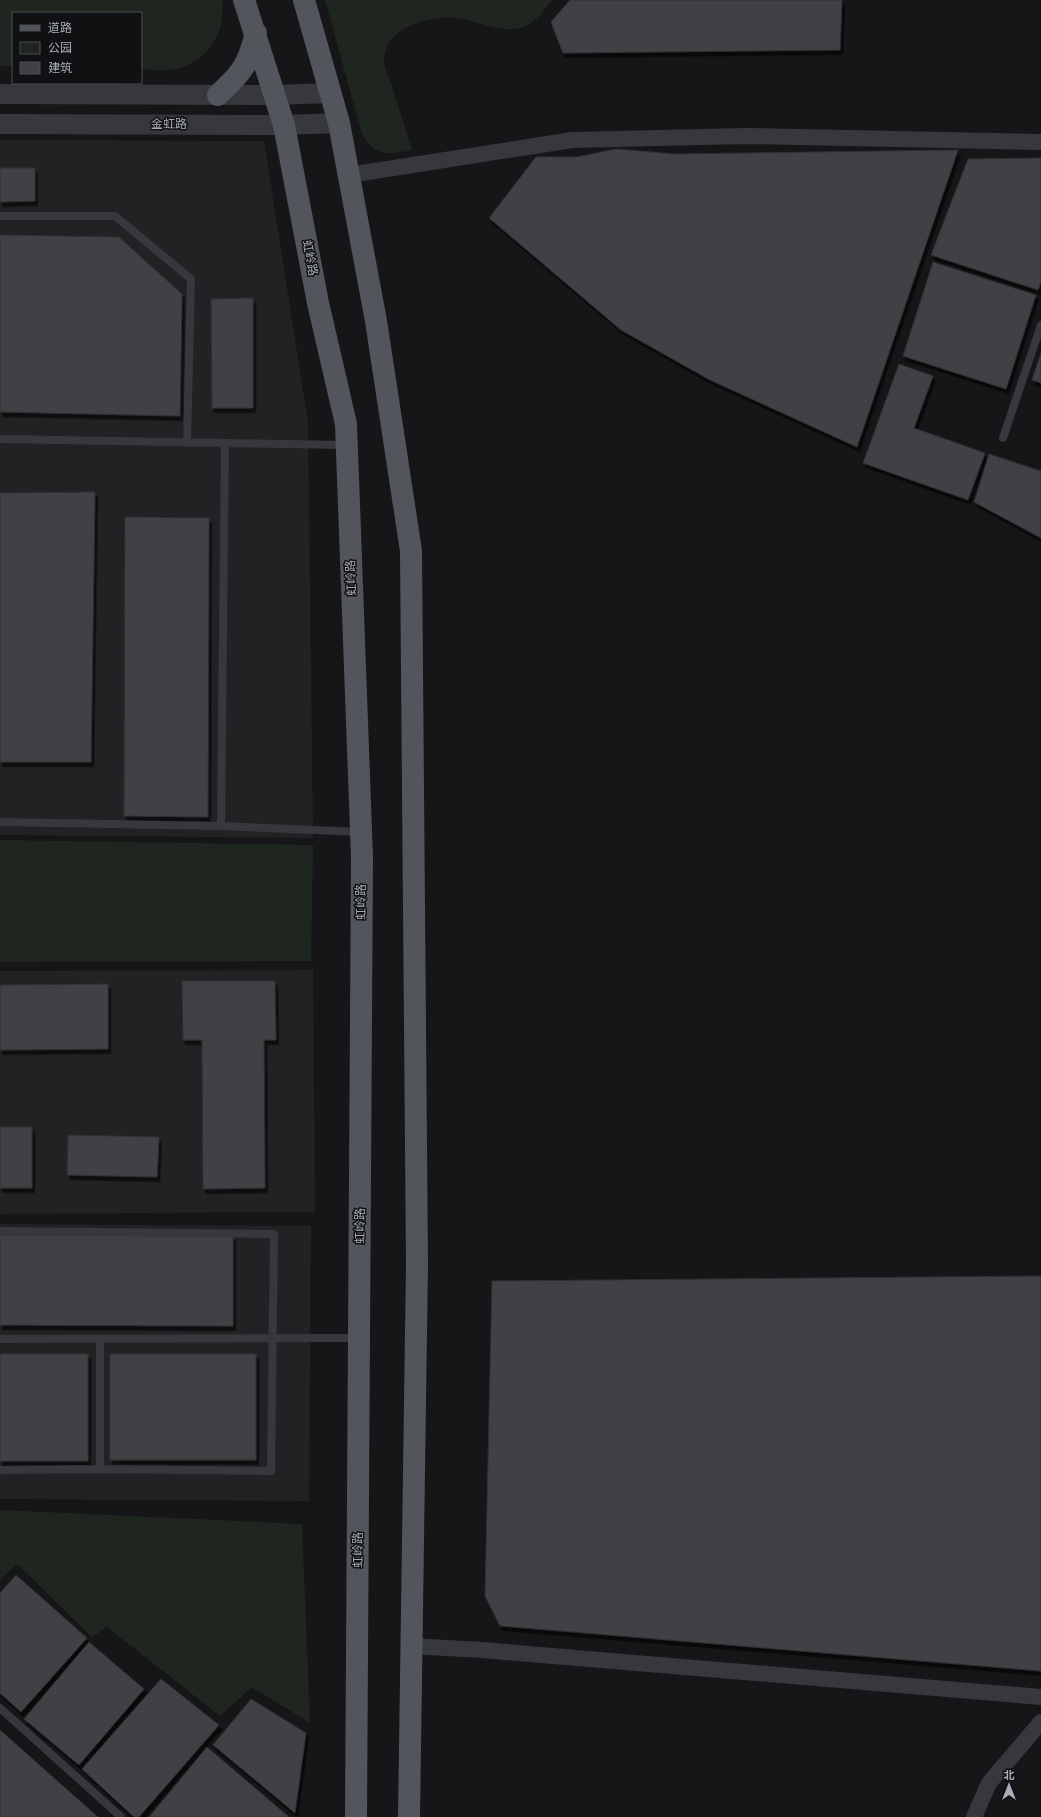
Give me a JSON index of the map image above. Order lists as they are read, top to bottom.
{
  "streets": {
    "main road": ["虹岭路"],
    "street": ["金虹路"]
  },
  "crossings": [
    ["金虹路", "虹岭路"]
  ],
  "legend": ["道路", "公园", "建筑"],
  "north": "top"
}
